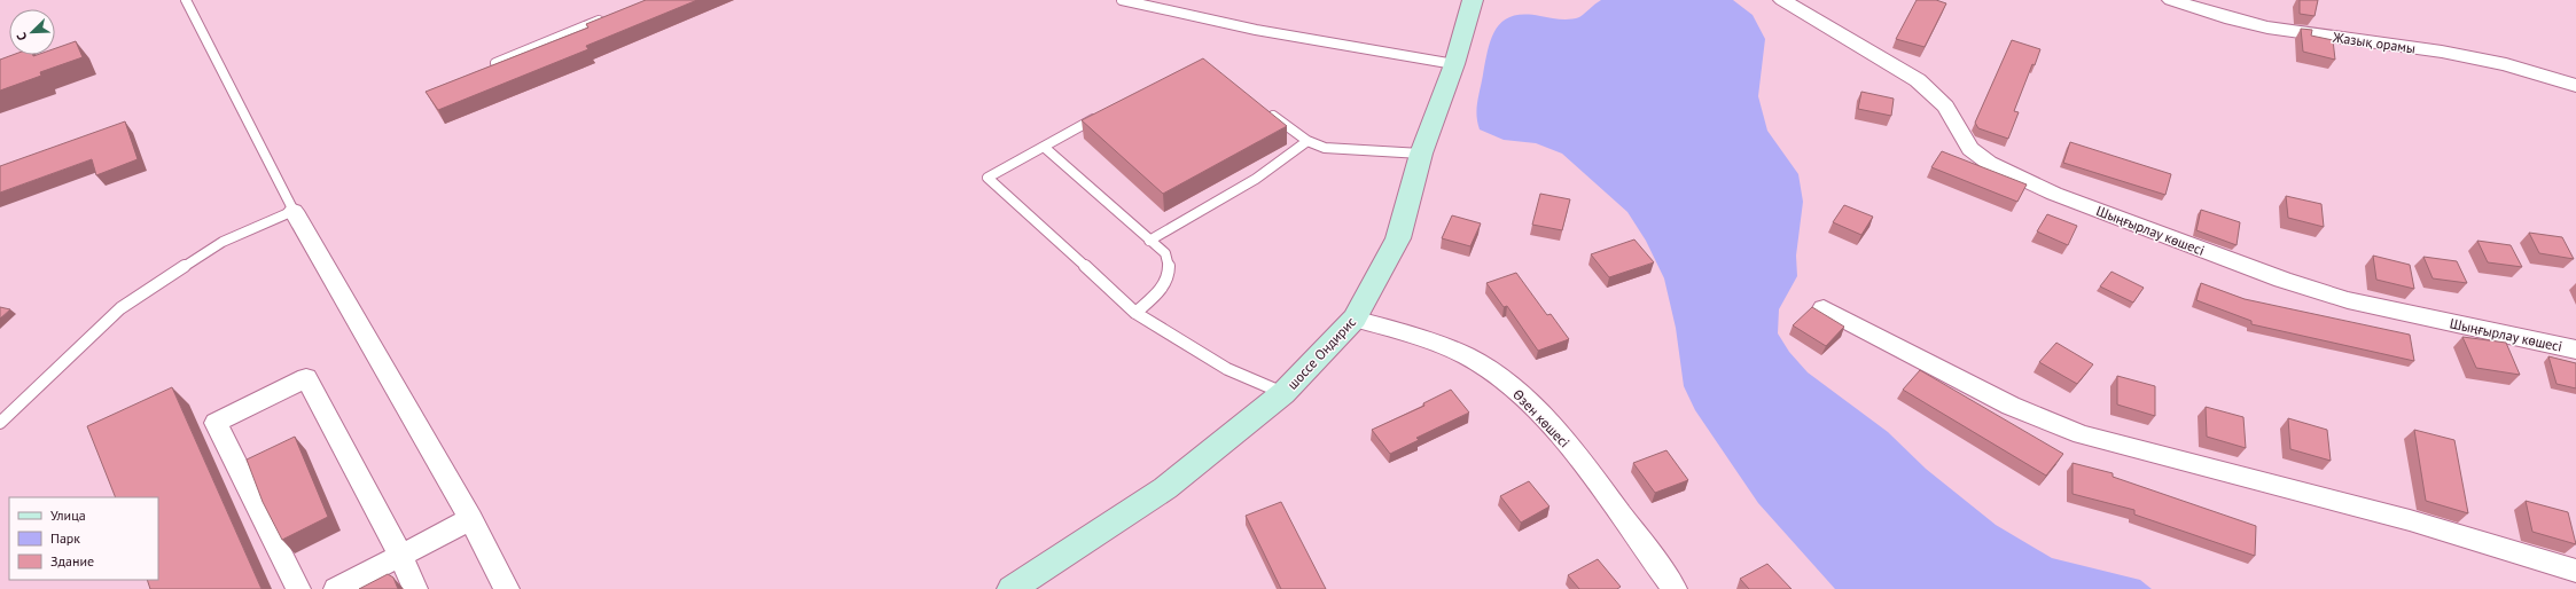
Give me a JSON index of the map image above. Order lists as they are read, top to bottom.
{
  "streets": {
    "main road": ["шоссе Ондирис"],
    "street": ["Жазық орамы", "Шыңғырлау көшесі", "Өзен көшесі"]
  },
  "crossings": [
    ["шоссе Ондирис", "Өзен көшесі"]
  ],
  "legend": ["Улица", "Парк", "Здание"],
  "north": "bottom left"
}
